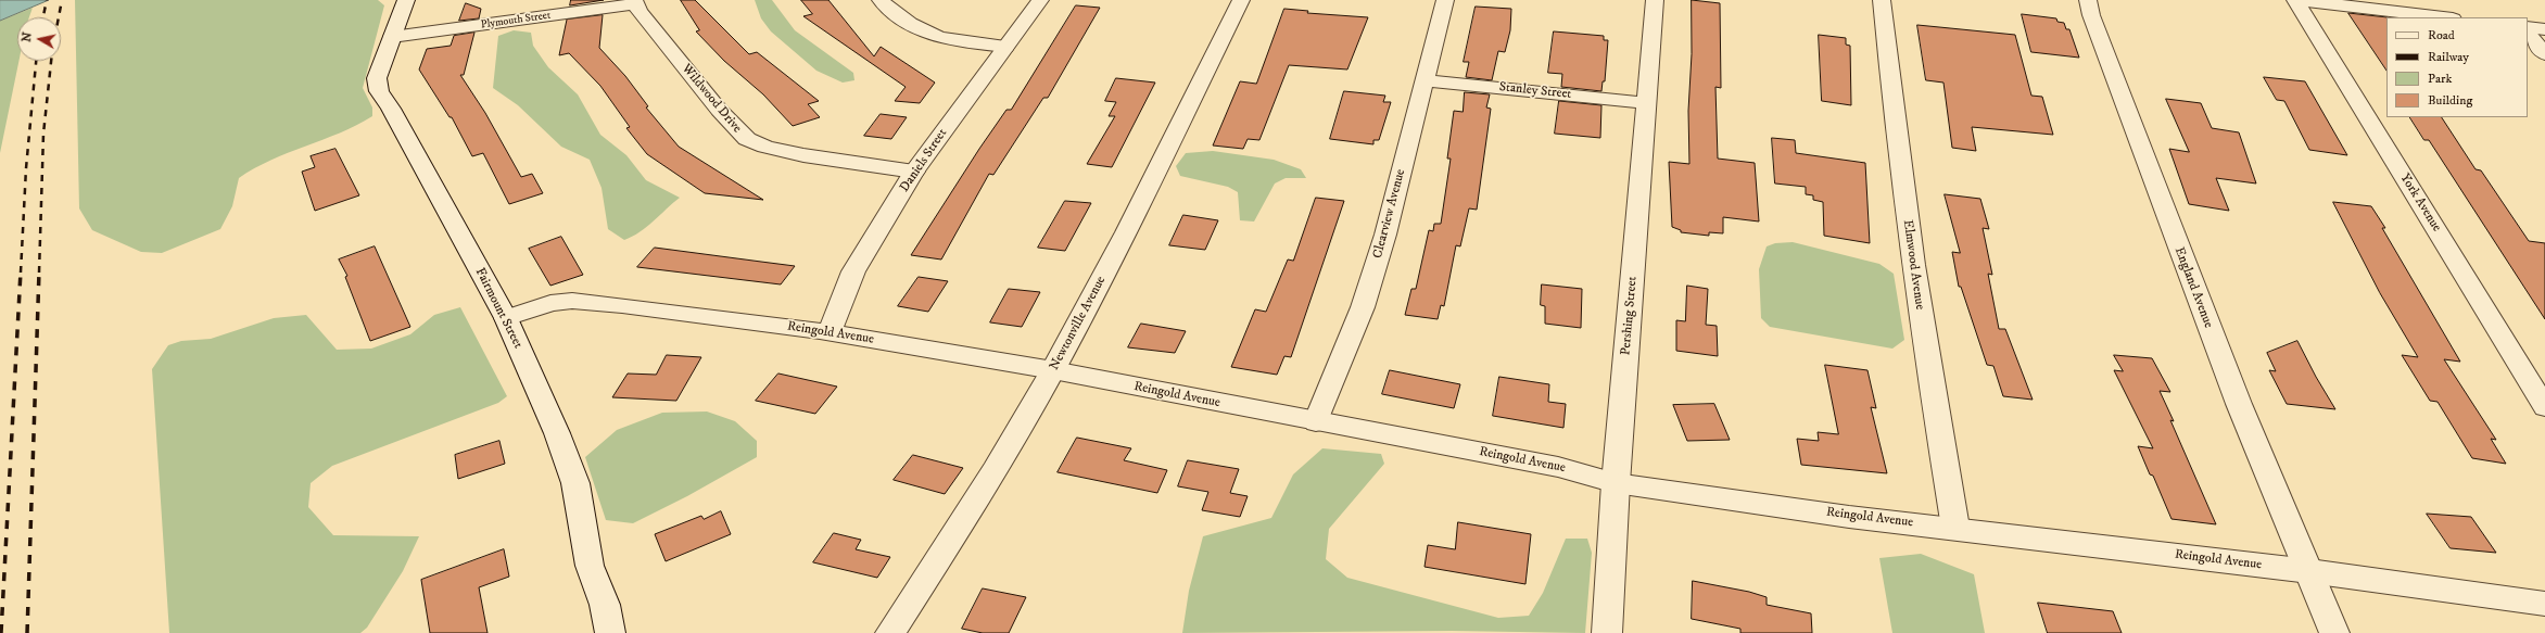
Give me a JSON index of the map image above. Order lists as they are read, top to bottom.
{
  "streets": {
    "street": [
      "Plymouth Street",
      "Stanley Street",
      "Wildwood Drive",
      "Daniels Street",
      "York Avenue",
      "Clearview Avenue",
      "Elmwood Avenue",
      "England Avenue",
      "Fairmount Street",
      "Pershing Street",
      "Newtonville Avenue",
      "Reingold Avenue"
    ]
  },
  "crossings": [
    ["Plymouth Street", "Wildwood Drive"],
    ["Plymouth Street", "Fairmount Street"],
    ["Stanley Street", "Clearview Avenue"],
    ["Stanley Street", "Pershing Street"],
    ["Wildwood Drive", "Daniels Street"],
    ["Daniels Street", "Reingold Avenue"],
    ["Clearview Avenue", "Reingold Avenue"],
    ["Elmwood Avenue", "Reingold Avenue"],
    ["England Avenue", "Reingold Avenue"],
    ["Fairmount Street", "Reingold Avenue"],
    ["Pershing Street", "Reingold Avenue"],
    ["Newtonville Avenue", "Reingold Avenue"]
  ],
  "legend": [
    "Road",
    "Railway",
    "Park",
    "Building"
  ],
  "north": "left"
}
